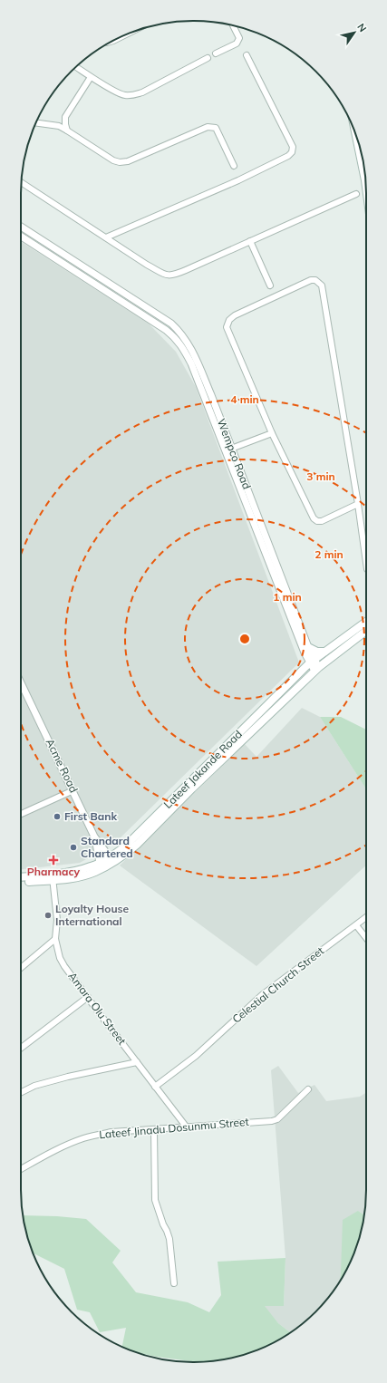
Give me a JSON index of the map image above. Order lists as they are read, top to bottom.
{
  "streets": {
    "main road": ["Lateef Jakande Road"],
    "street": [
      "Wempco Road",
      "Acme Road",
      "Celestial Church Street",
      "Amara Olu Street",
      "Lateef Jinadu Dosunmu Street"
    ]
  },
  "crossings": [
    ["Wempco Road", "Lateef Jakande Road"],
    ["Acme Road", "Lateef Jakande Road"],
    ["Lateef Jakande Road", "Amara Olu Street"],
    ["Celestial Church Street", "Amara Olu Street"],
    ["Amara Olu Street", "Lateef Jinadu Dosunmu Street"]
  ],
  "places": {
    "other": ["First Bank", "Standard Chartered", "Loyalty House International"],
    "health": ["Pharmacy"]
  },
  "north": "top right",
  "rings": [
    "4 min",
    "3 min",
    "2 min",
    "1 min"
  ]
}
